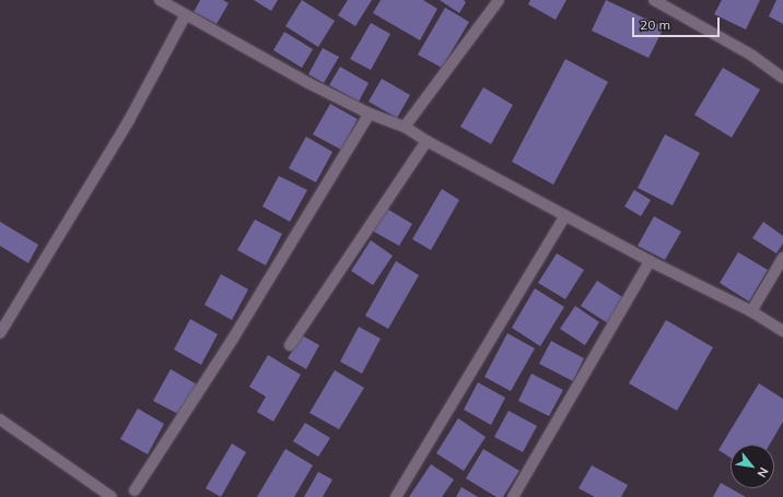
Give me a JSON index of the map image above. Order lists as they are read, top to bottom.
{
  "scale_bar": "20 m",
  "north": "bottom right"
}
